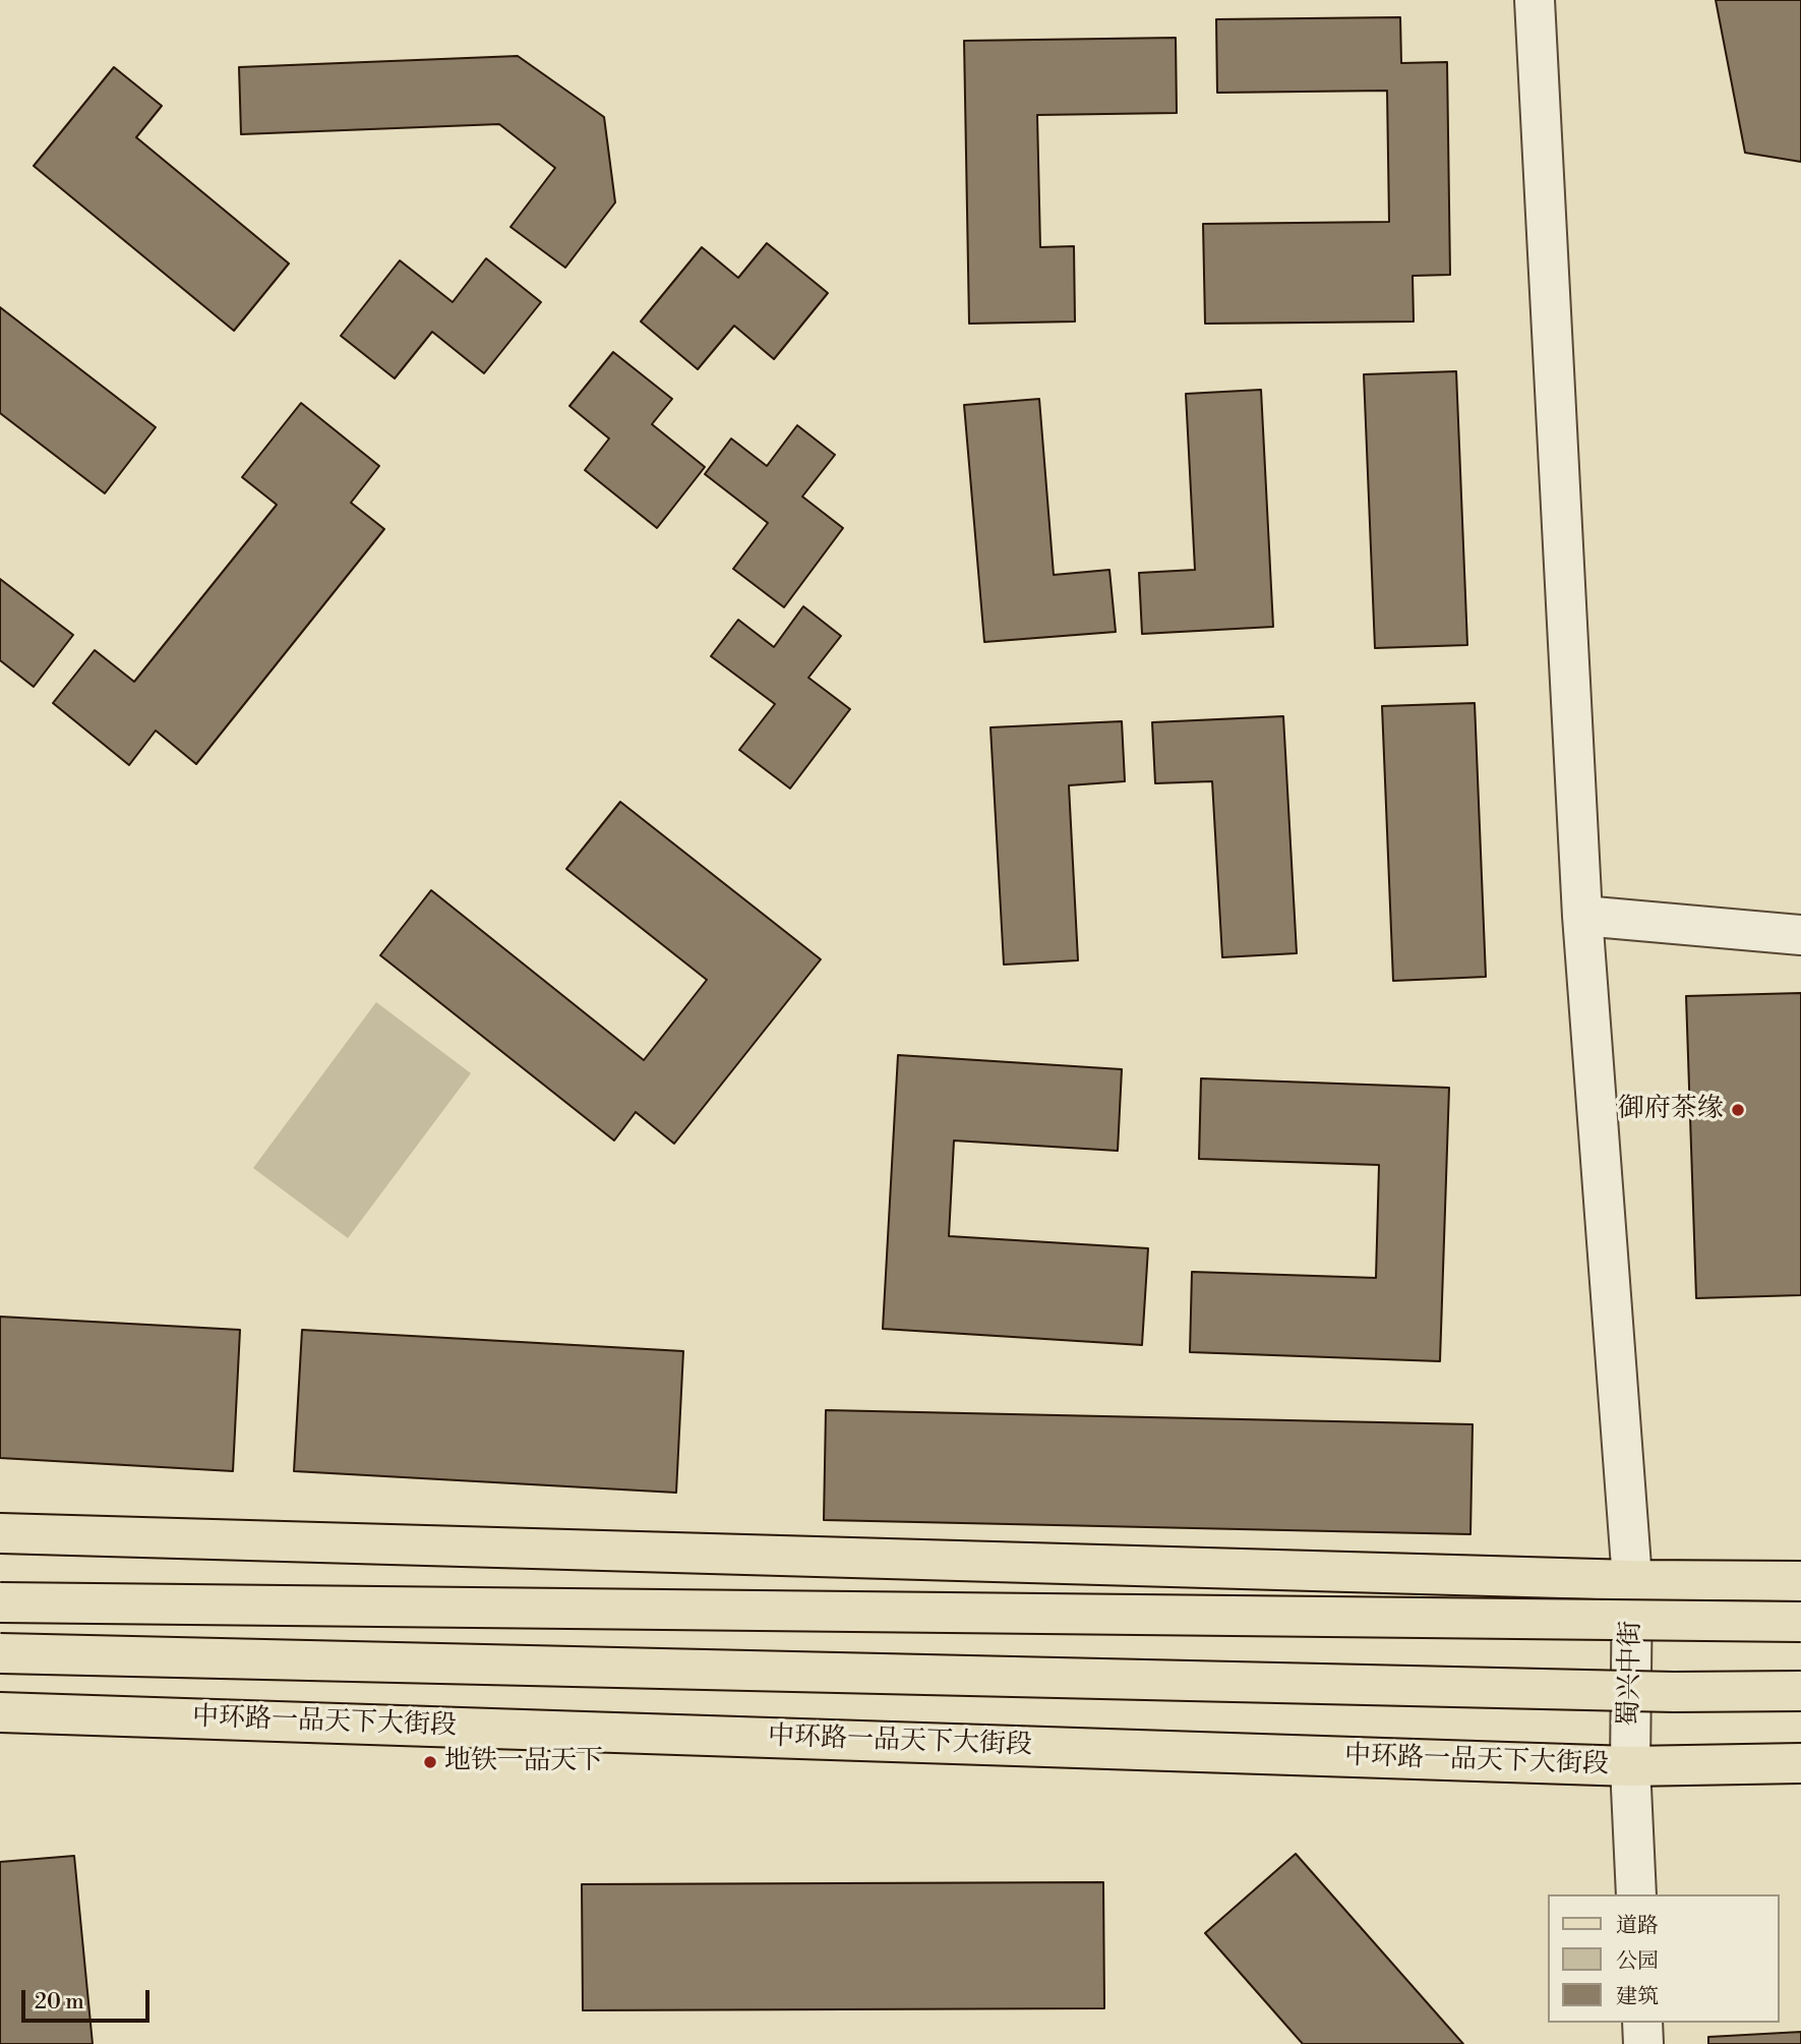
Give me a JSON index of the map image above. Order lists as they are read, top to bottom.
{
  "streets": {
    "main road": ["中环路一品天下大街段"],
    "street": ["蜀兴中街"]
  },
  "crossings": [
    ["蜀兴中街", "中环路一品天下大街段"]
  ],
  "places": ["御府茶缘", "地铁一品天下"],
  "legend": ["道路", "公园", "建筑"],
  "scale_bar": "20 m"
}
